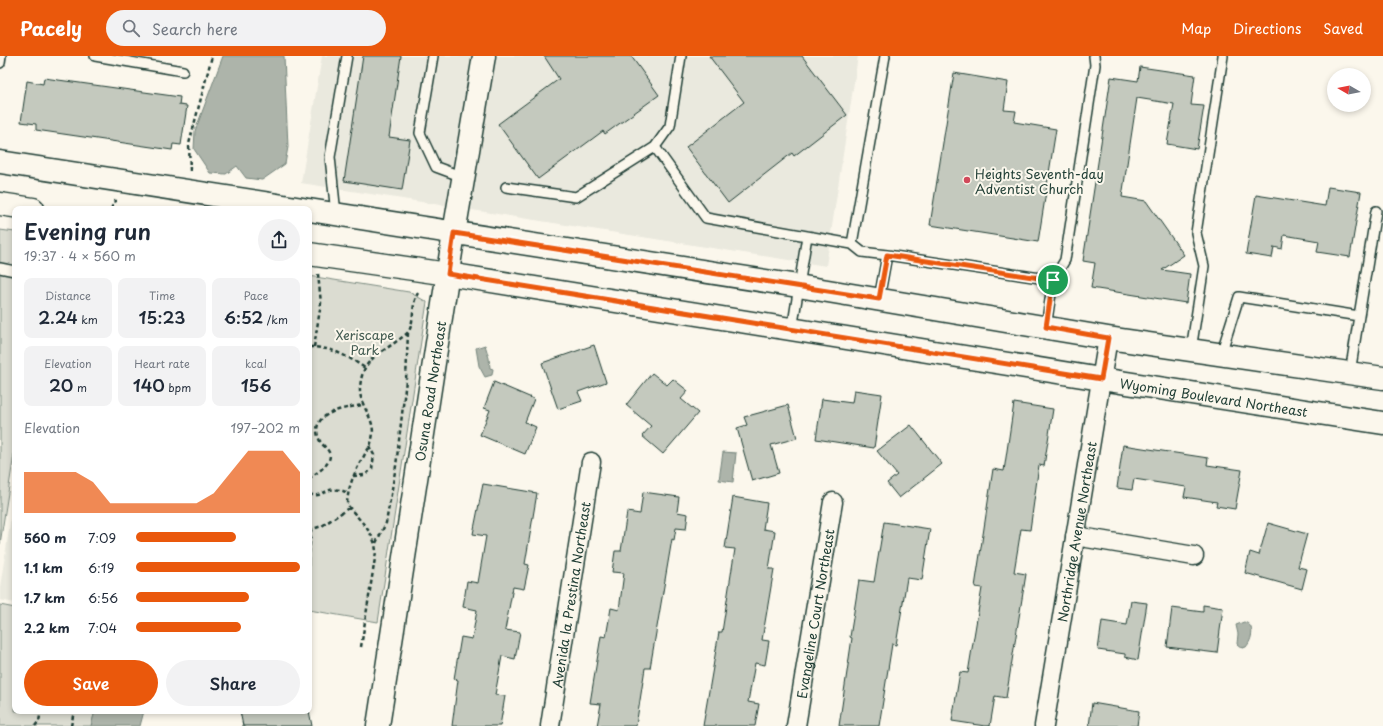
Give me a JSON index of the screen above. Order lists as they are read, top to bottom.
{
  "streets": {
    "main road": ["Osuna Road Northeast", "Wyoming Boulevard Northeast"],
    "street": ["Northridge Avenue Northeast", "Avenida la Prestina Northeast", "Evangeline Court Northeast"]
  },
  "crossings": [
    ["Osuna Road Northeast", "Wyoming Boulevard Northeast"],
    ["Wyoming Boulevard Northeast", "Northridge Avenue Northeast"]
  ],
  "parks": ["Xeriscape Park"],
  "places": ["Heights Seventh-day Adventist Church"],
  "north": "left",
  "page": {
    "header": "Pacely",
    "search": "Search here",
    "nav": ["Map", "Directions", "Saved"],
    "heading": ["Evening run", "19:37 · 4 × 560 m"],
    "stats": [
      ["Distance", "2.24 km"],
      ["Time", "15:23"],
      ["Pace", "6:52 /km"],
      ["Elevation", "20 m"],
      ["Heart rate", "140 bpm"],
      ["kcal", "156"]
    ],
    "chart": ["Elevation", "197–202 m"],
    "list": [
      {
        "name": "560 m",
        "note": "7:09"
      },
      {
        "name": "1.1 km",
        "note": "6:19"
      },
      {
        "name": "1.7 km",
        "note": "6:56"
      },
      {
        "name": "2.2 km",
        "note": "7:04"
      }
    ],
    "buttons": ["Save", "Share"]
  }
}
